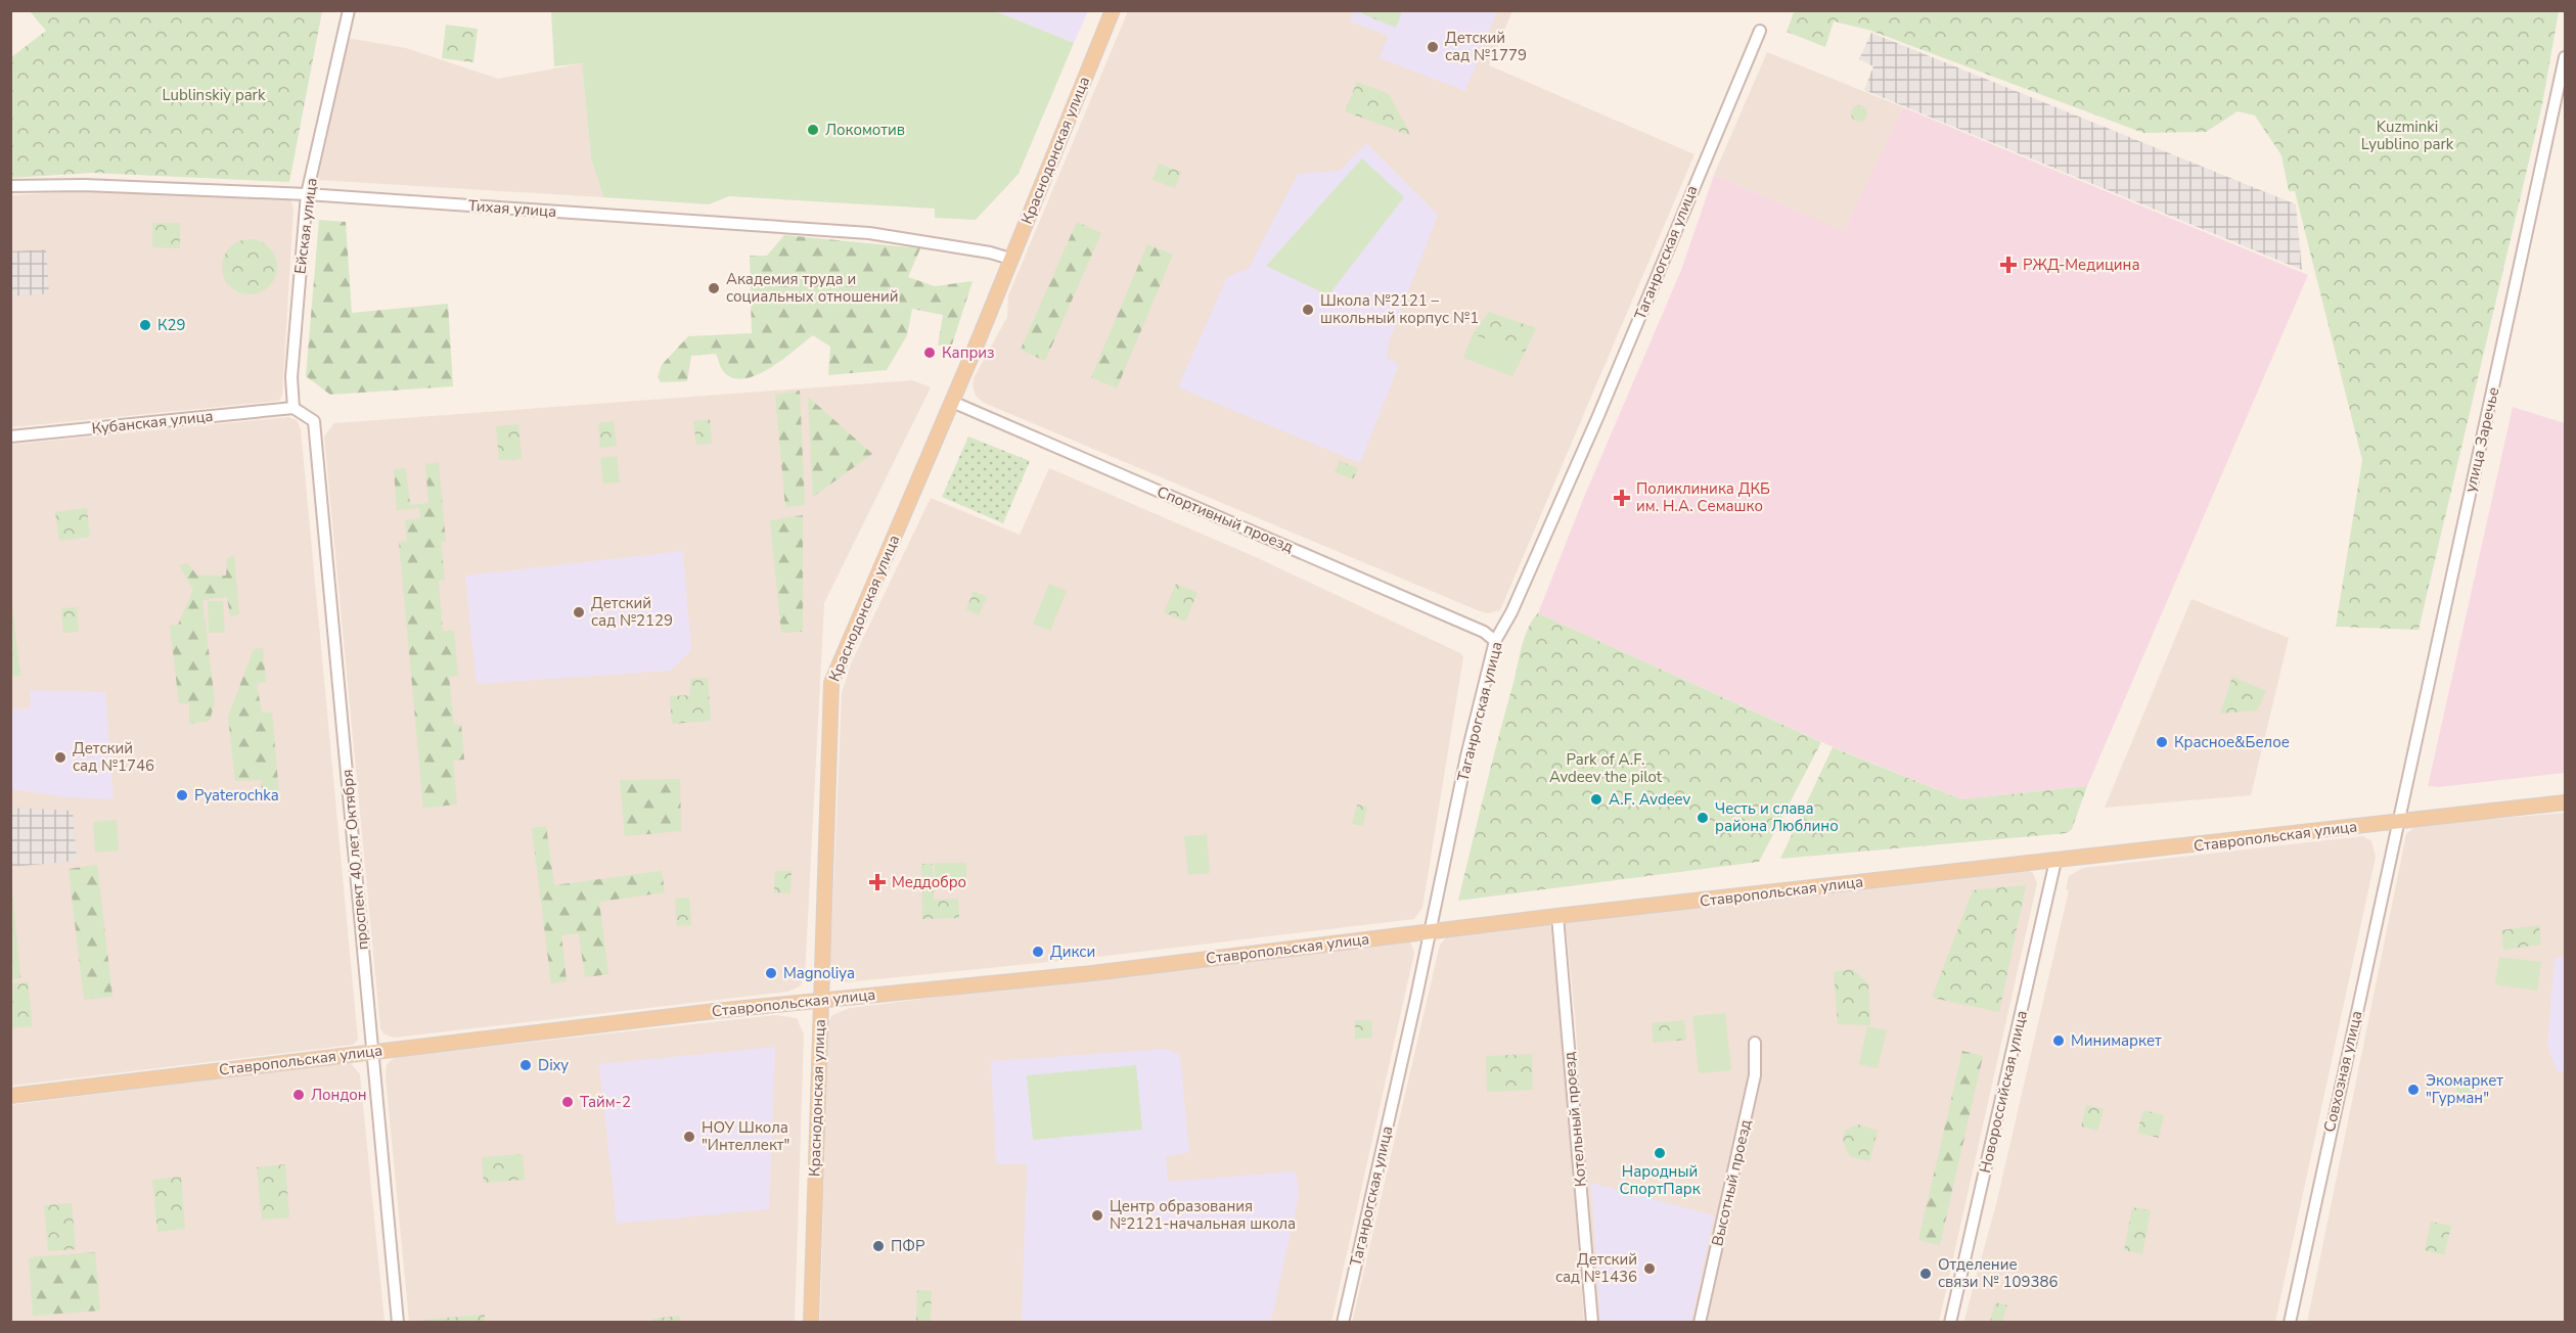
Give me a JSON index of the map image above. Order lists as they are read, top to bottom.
{
  "streets": {
    "main road": ["Краснодонская улица", "Ставропольская улица"],
    "street": [
      "Тихая улица",
      "Ейская улица",
      "Таганрогская улица",
      "Кубанская улица",
      "улица Заречье",
      "Спортивный проезд",
      "проспект 40 лет Октября",
      "Совхозная улица",
      "Новороссийская улица",
      "Котельный проезд",
      "Высотный проезд"
    ]
  },
  "crossings": [
    ["Краснодонская улица", "Тихая улица"],
    ["Краснодонская улица", "Спортивный проезд"],
    ["Краснодонская улица", "Ставропольская улица"],
    ["Тихая улица", "Ейская улица"],
    ["Ейская улица", "Кубанская улица"],
    ["Ейская улица", "проспект 40 лет Октября"],
    ["Таганрогская улица", "Спортивный проезд"],
    ["Таганрогская улица", "Ставропольская улица"],
    ["Кубанская улица", "проспект 40 лет Октября"],
    ["улица Заречье", "Ставропольская улица"],
    ["улица Заречье", "Совхозная улица"],
    ["Ставропольская улица", "проспект 40 лет Октября"],
    ["Ставропольская улица", "Совхозная улица"],
    ["Ставропольская улица", "Новороссийская улица"],
    ["Ставропольская улица", "Котельный проезд"]
  ],
  "parks": ["Lublinskiy park", "Kuzminki Lyublino park", "Park of A.F. Avdeev the pilot"],
  "places": {
    "other": [
      "Детский сад №1779",
      "Локомотив",
      "Академия труда и социальных отношений",
      "Школа №2121 – школьный корпус №1",
      "К29",
      "Каприз",
      "Детский сад №2129",
      "Красное&Белое",
      "Детский сад №1746",
      "Pyaterochka",
      "A.F. Avdeev",
      "Честь и слава района Люблино",
      "Дикси",
      "Magnoliya",
      "Минимаркет",
      "Dixy",
      "Экомаркет \"Гурман\"",
      "Лондон",
      "Тайм-2",
      "НОУ Школа \"Интеллект\"",
      "Народный СпортПарк",
      "Центр образования №2121-начальная школа",
      "ПФР",
      "Детский сад №1436",
      "Отделение связи № 109386"
    ],
    "health": ["РЖД-Медицина", "Поликлиника ДКБ им. Н.А. Семашко", "Меддобро"]
  }
}
